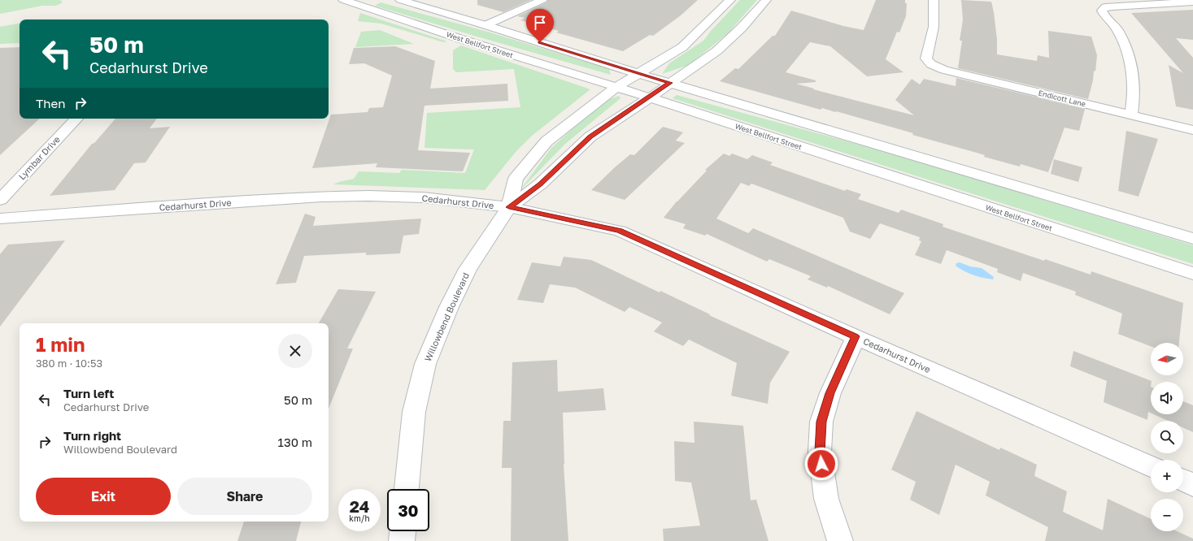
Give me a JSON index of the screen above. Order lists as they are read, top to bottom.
{
  "streets": {
    "main road": [
      "West Bellfort Street",
      "Endicott Lane",
      "Lymbar Drive",
      "Cedarhurst Drive",
      "Willowbend Boulevard"
    ]
  },
  "crossings": [
    ["West Bellfort Street", "Willowbend Boulevard"],
    ["Cedarhurst Drive", "Willowbend Boulevard"]
  ],
  "north": "left",
  "page": {
    "turn": ["50 m", "Cedarhurst Drive"],
    "then": "Then",
    "heading": ["1 min", "380 m · 10:53"],
    "map_buttons": ["+", "−"],
    "list": [
      {
        "name": "Turn left",
        "note": "Cedarhurst Drive",
        "value": "50 m"
      },
      {
        "name": "Turn right",
        "note": "Willowbend Boulevard",
        "value": "130 m"
      }
    ],
    "buttons": ["Exit", "Share"],
    "speed": "24 km/h",
    "limit": "30"
  }
}
